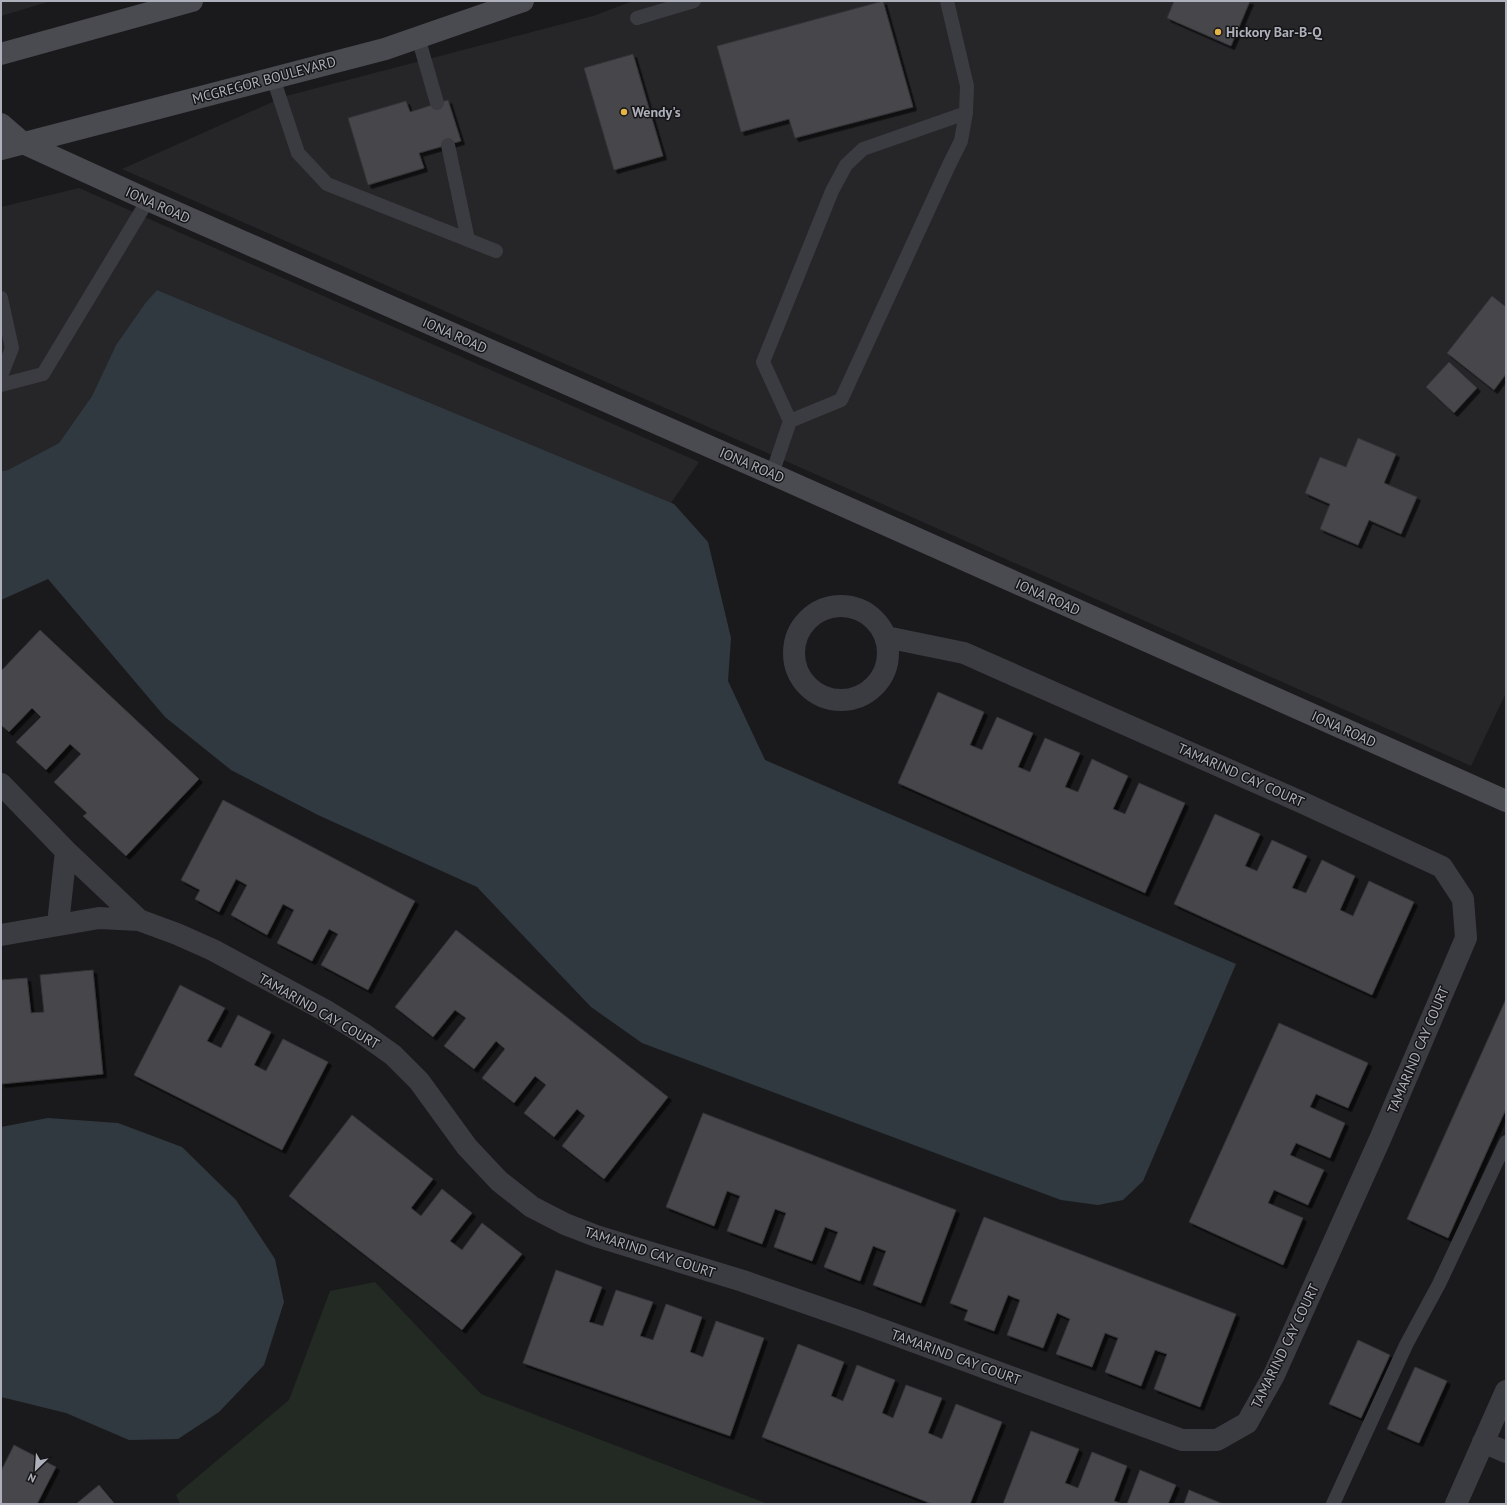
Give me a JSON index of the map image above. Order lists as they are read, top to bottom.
{
  "streets": {
    "street": ["MCGREGOR BOULEVARD", "IONA ROAD", "TAMARIND CAY COURT"]
  },
  "crossings": [
    ["MCGREGOR BOULEVARD", "IONA ROAD"]
  ],
  "places": ["Hickory Bar-B-Q", "Wendy's"],
  "north": "bottom left"
}
